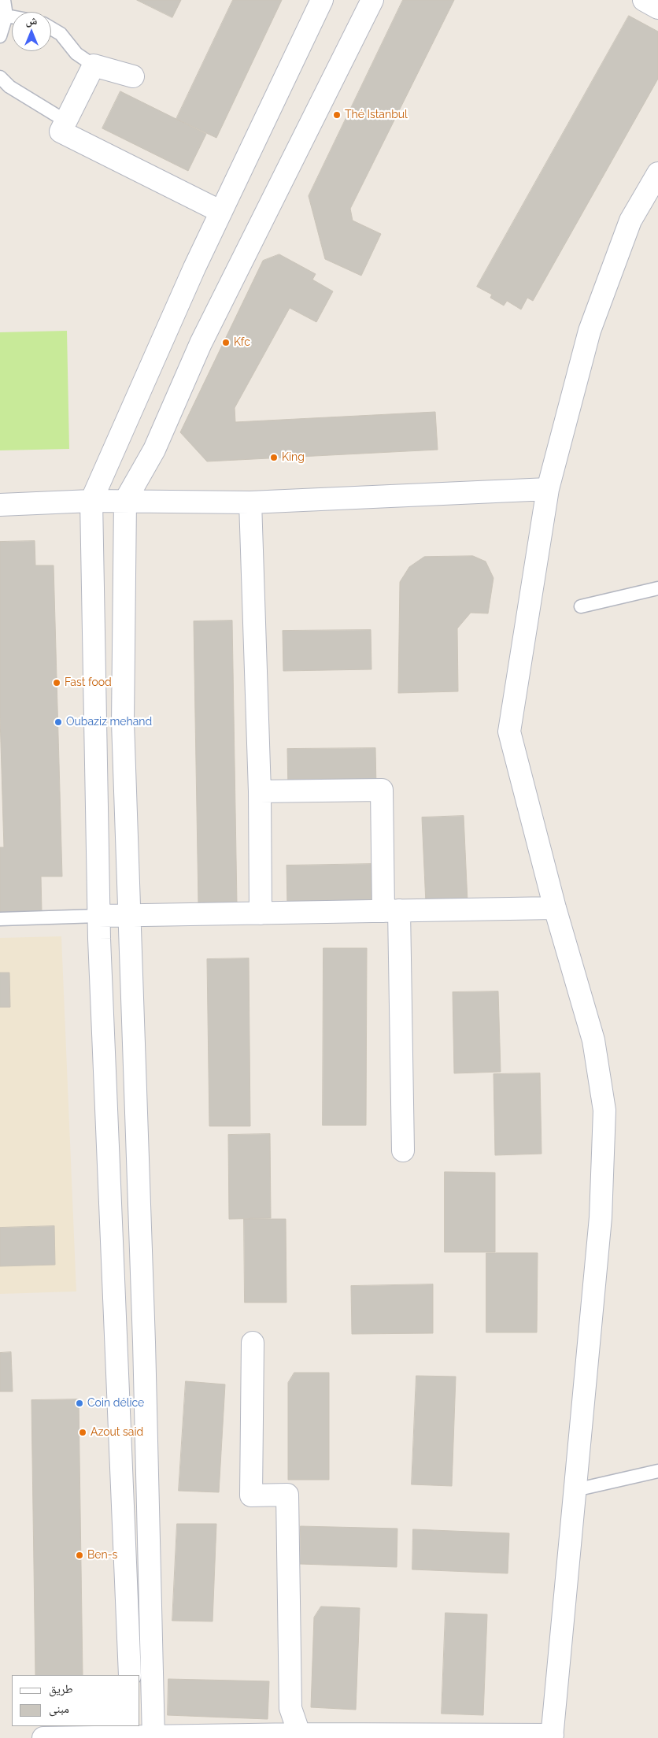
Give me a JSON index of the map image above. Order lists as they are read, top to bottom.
{
  "places": [
    "Thé Istanbul",
    "Kfc",
    "King",
    "Fast food",
    "Oubaziz mehand",
    "Coin délice",
    "Azout said",
    "Ben-s"
  ],
  "legend": ["طريق", "مبنى"],
  "north": "top"
}
